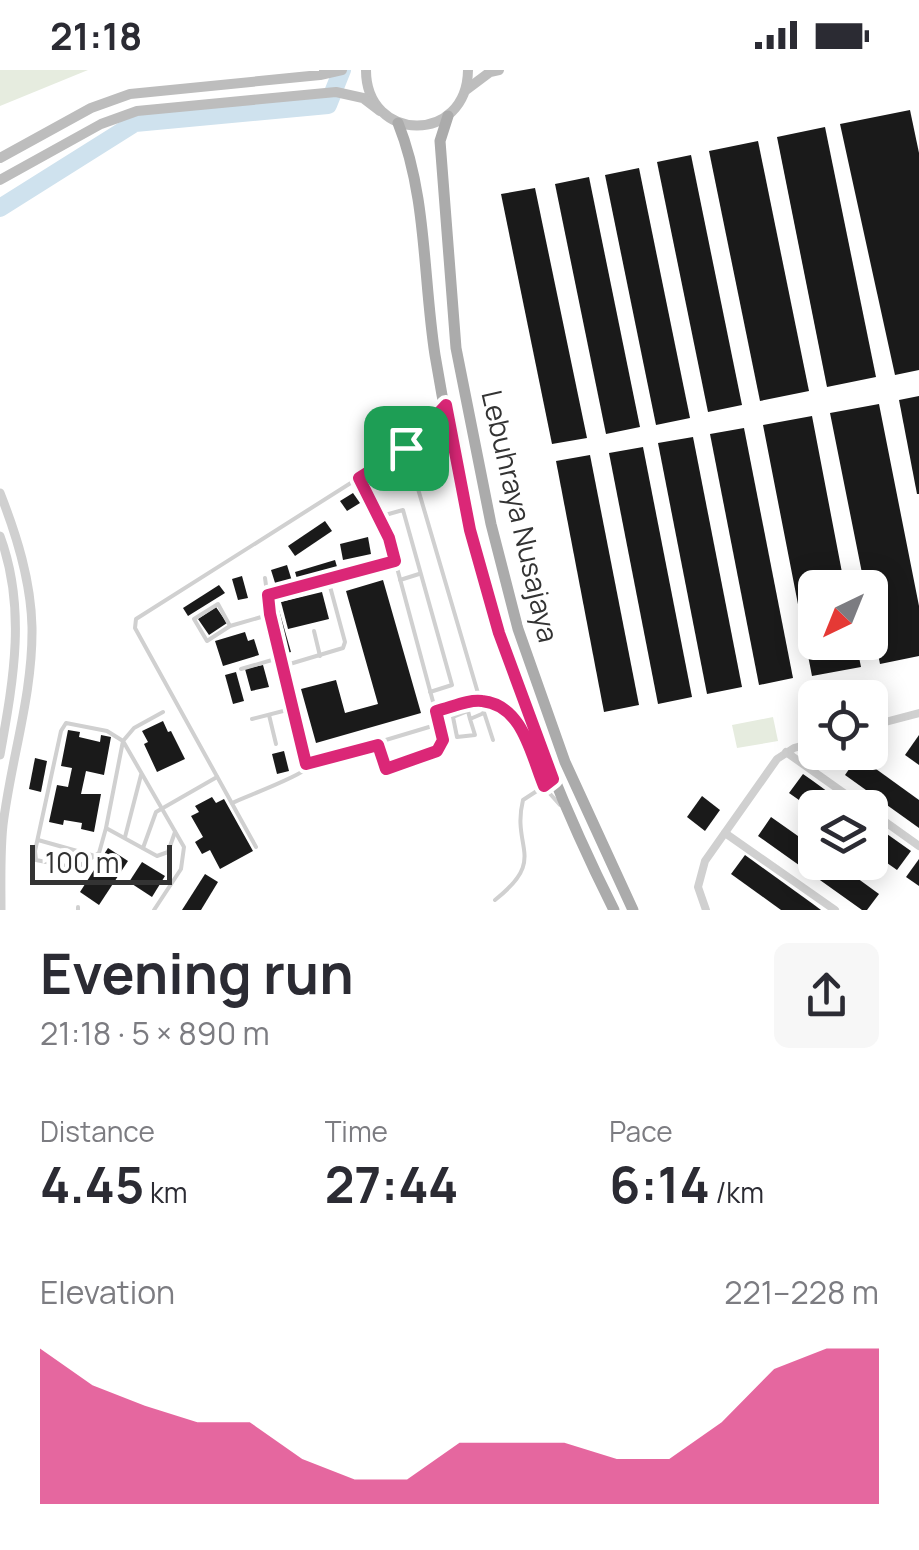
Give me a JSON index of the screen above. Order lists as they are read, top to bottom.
{
  "streets": {
    "main road": ["Lebuhraya Nusajaya"]
  },
  "scale_bar": "100 m",
  "north": "bottom left",
  "page": {
    "status": "21:18",
    "scale": "100 m",
    "heading": ["Evening run", "21:18 · 5 × 890 m"],
    "stats": [
      ["Distance", "4.45 km"],
      ["Time", "27:44"],
      ["Pace", "6:14 /km"]
    ],
    "chart": ["Elevation", "221–228 m"]
  }
}
